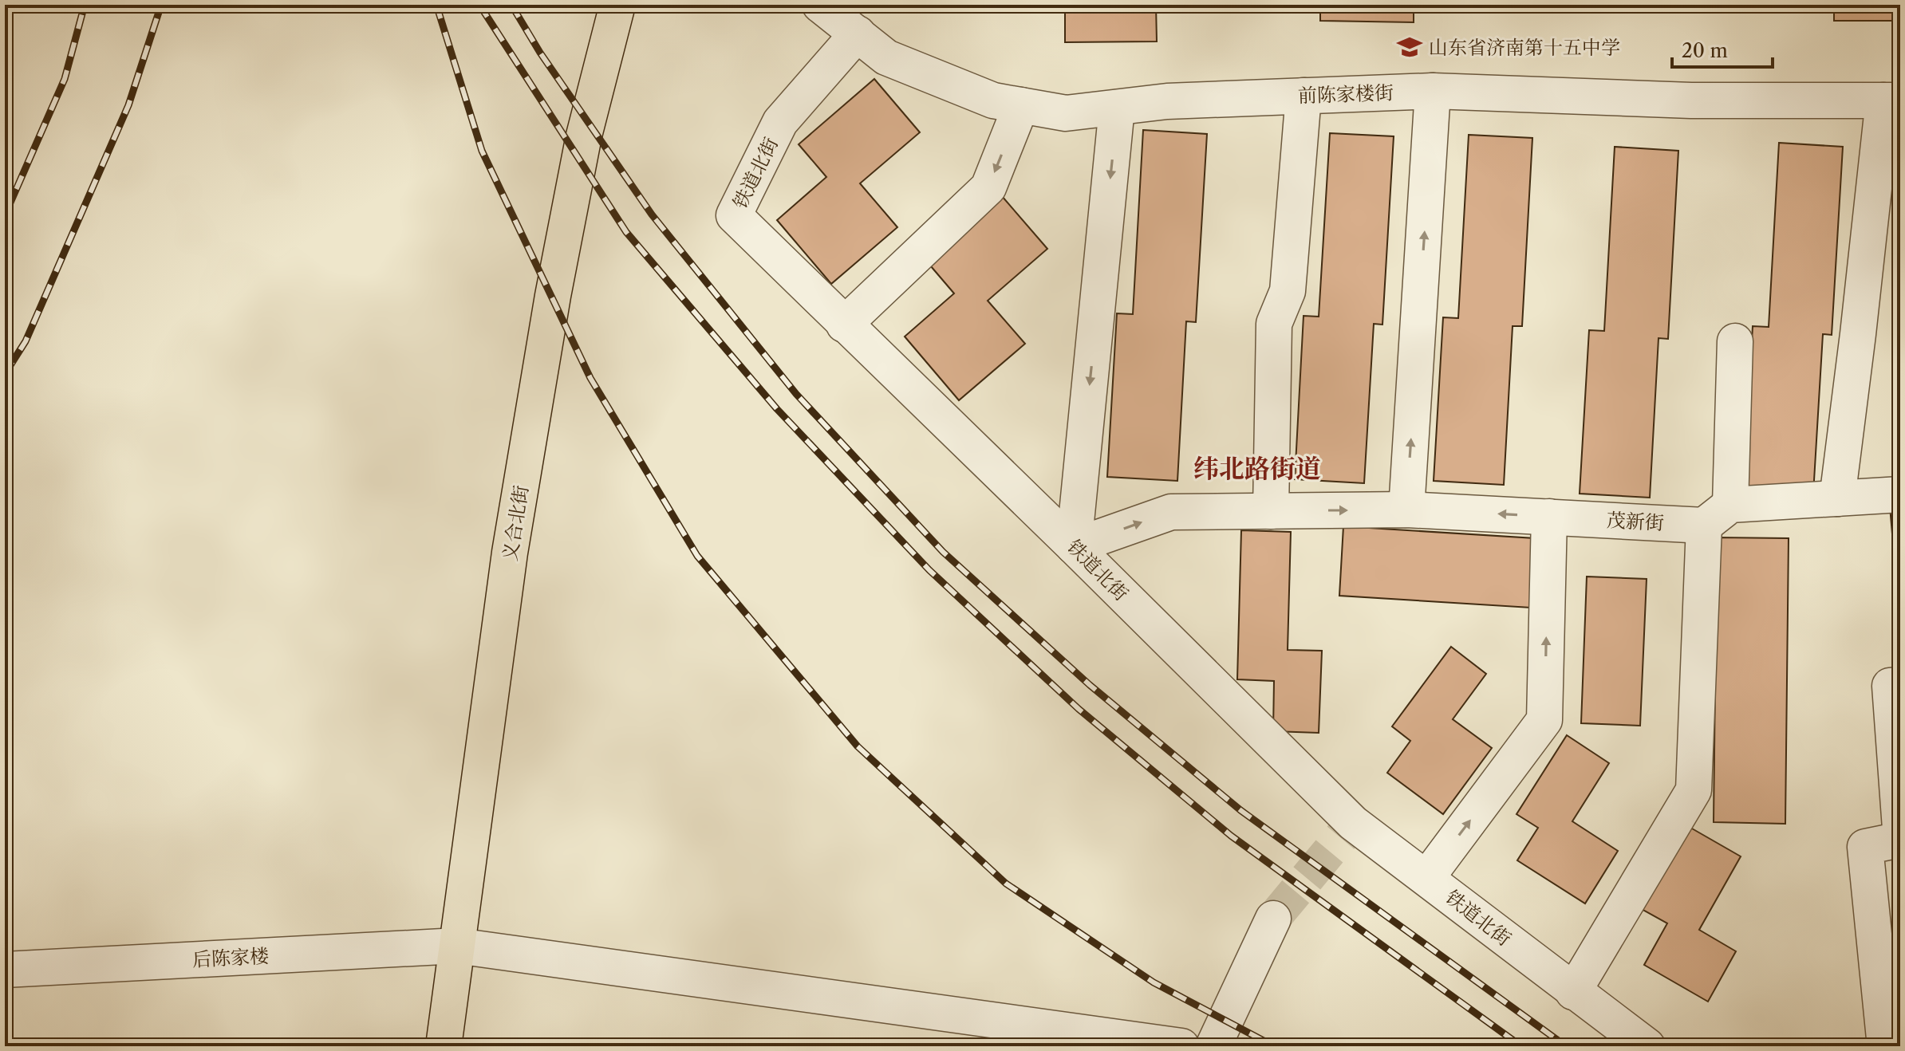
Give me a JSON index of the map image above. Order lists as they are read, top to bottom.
{
  "streets": {
    "main road": ["义合北街"],
    "street": [
      "前陈家楼街",
      "铁道北街",
      "茂新街",
      "后陈家楼"
    ]
  },
  "crossings": [
    ["前陈家楼街", "铁道北街"],
    ["铁道北街", "茂新街"],
    ["义合北街", "后陈家楼"]
  ],
  "districts": ["纬北路街道"],
  "places": {
    "school or university": ["山东省济南第十五中学"]
  },
  "scale_bar": "20 m"
}
